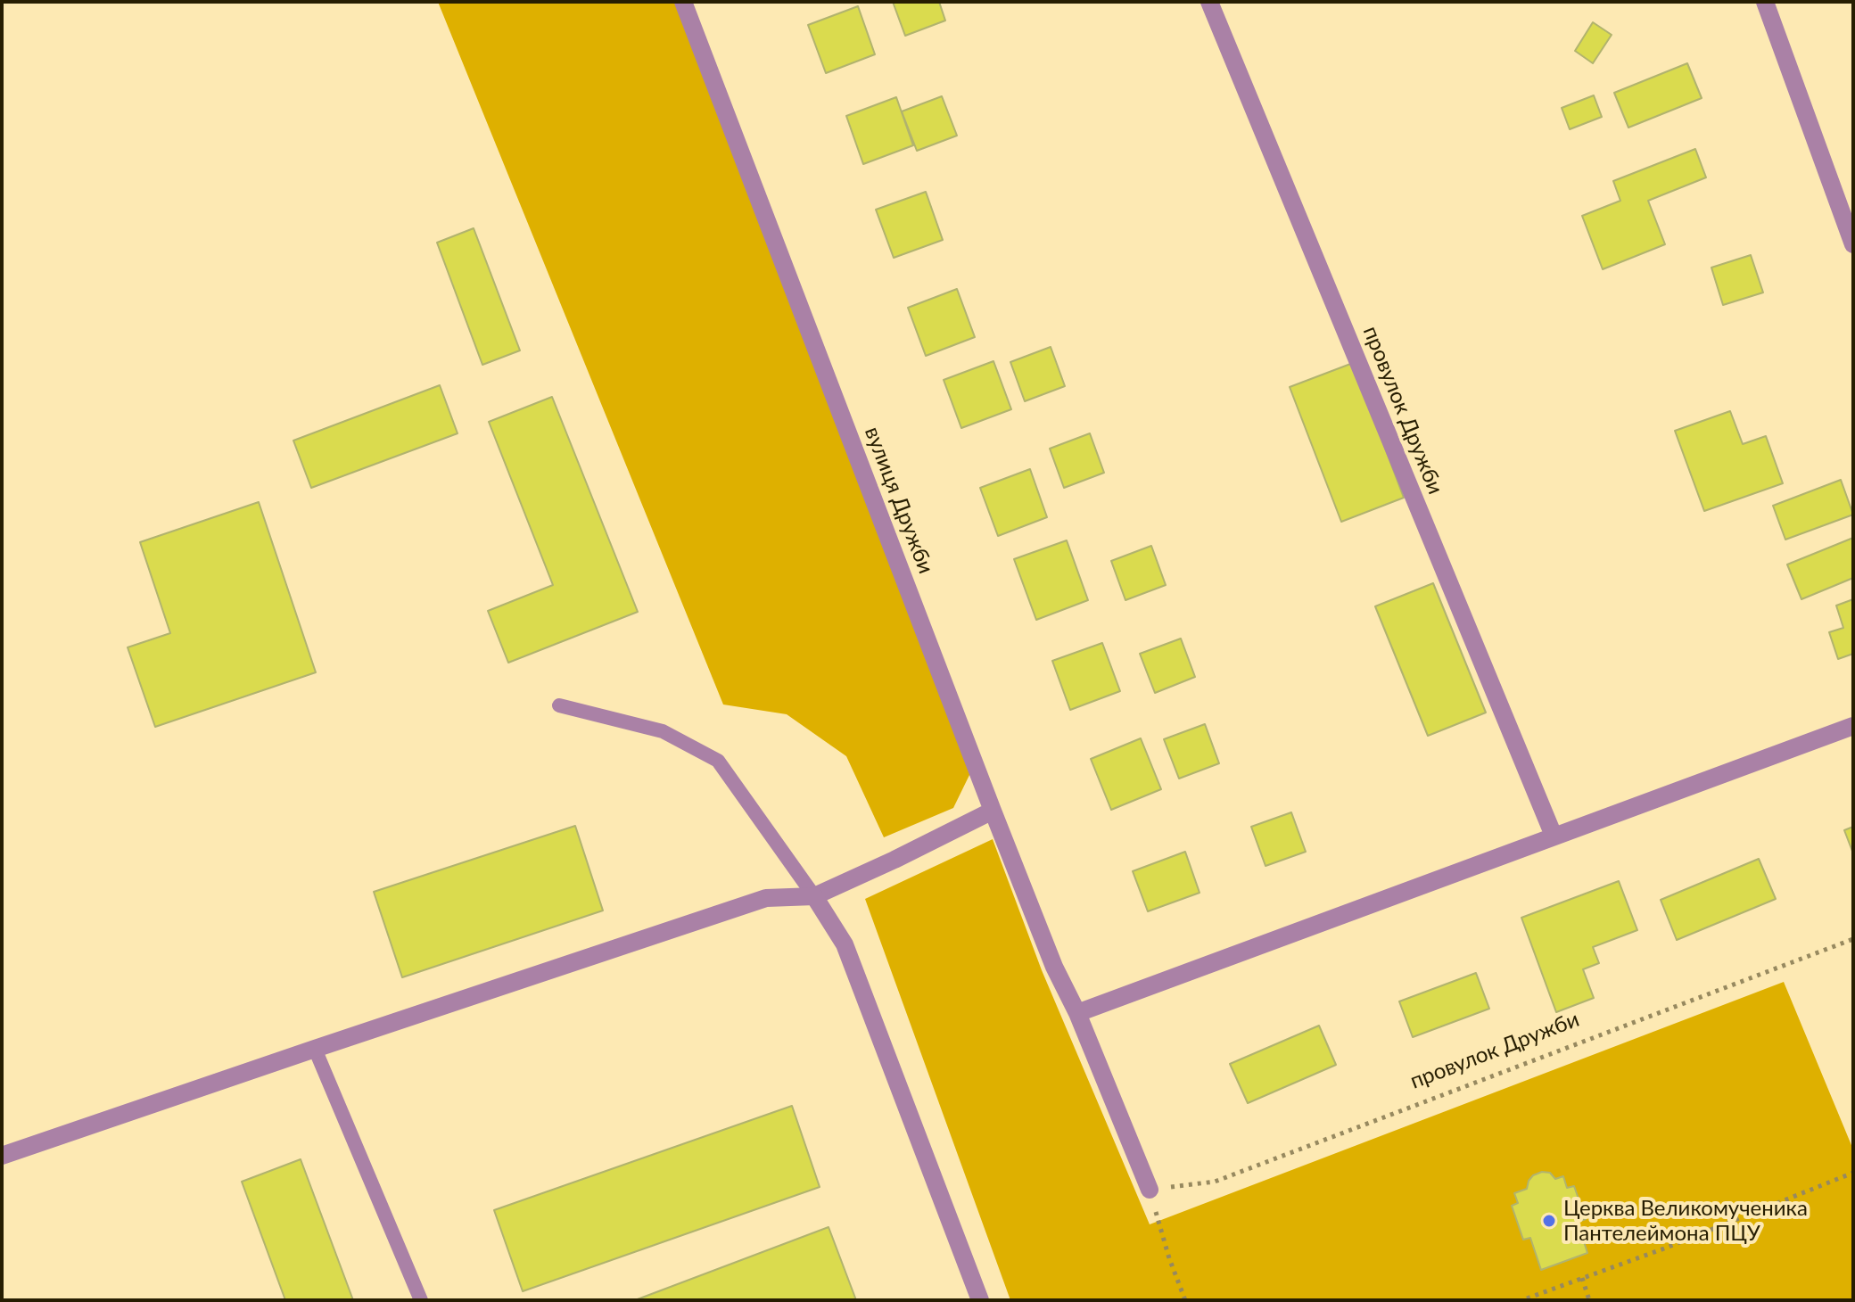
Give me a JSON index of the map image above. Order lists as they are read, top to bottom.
{
  "streets": {
    "street": ["провулок Дружби", "вулиця Дружби"]
  },
  "crossings": [
    ["провулок Дружби", "вулиця Дружби"]
  ],
  "places": ["Церква Великомученика Пантелеймона ПЦУ"]
}
